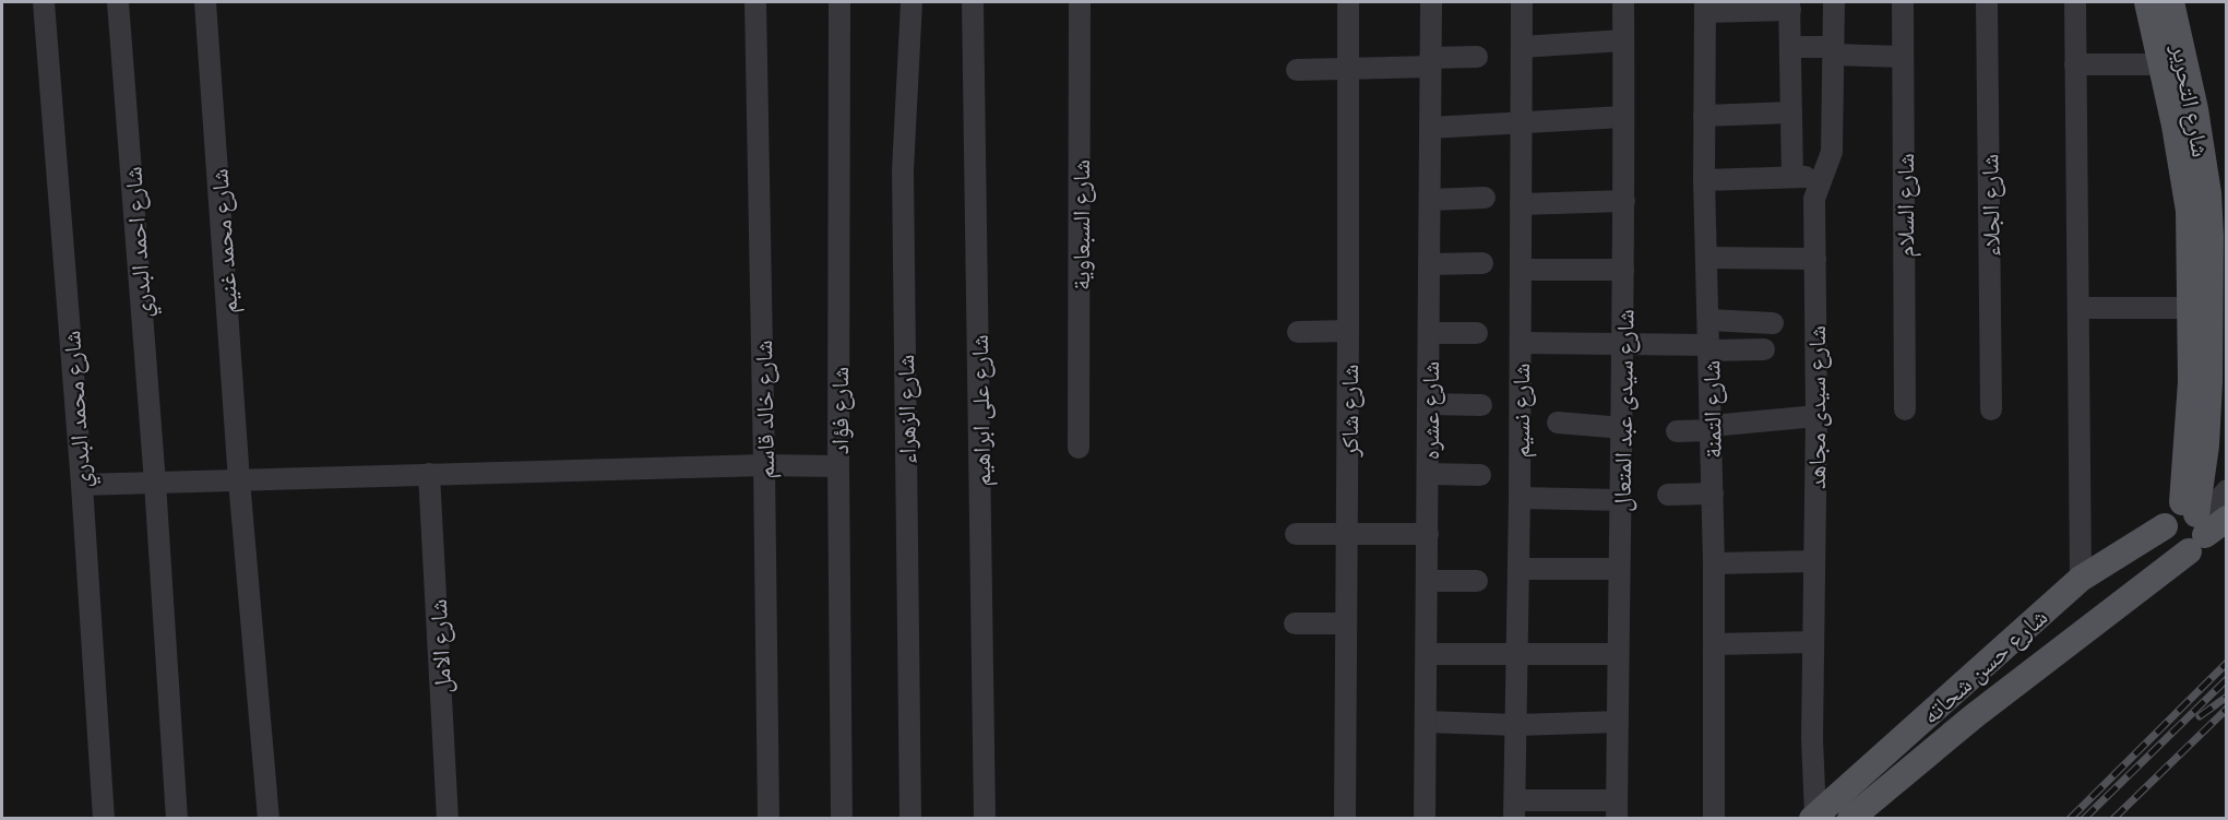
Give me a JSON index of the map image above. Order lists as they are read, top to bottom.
{
  "streets": {
    "main road": ["شارع التحرير", "شارع حسن شحاته"],
    "street": [
      "شارع السلام",
      "شارع الجلاء",
      "شارع السبعاوية",
      "شارع محمد غنيم",
      "شارع احمد البدري",
      "شارع سيدى مجاهد",
      "شارع محمد البدري",
      "شارع خالد قاسم",
      "شارع الزهراء",
      "شارع التمنة",
      "شارع فؤاد",
      "شارع على ابراهيم",
      "شارع شاكر",
      "شارع عشره",
      "شارع نسيم",
      "شارع سيدى عبد المتعال",
      "شارع الامل"
    ]
  },
  "crossings": [
    ["شارع التحرير", "شارع حسن شحاته"],
    ["شارع سيدى مجاهد", "شارع حسن شحاته"]
  ]
}
